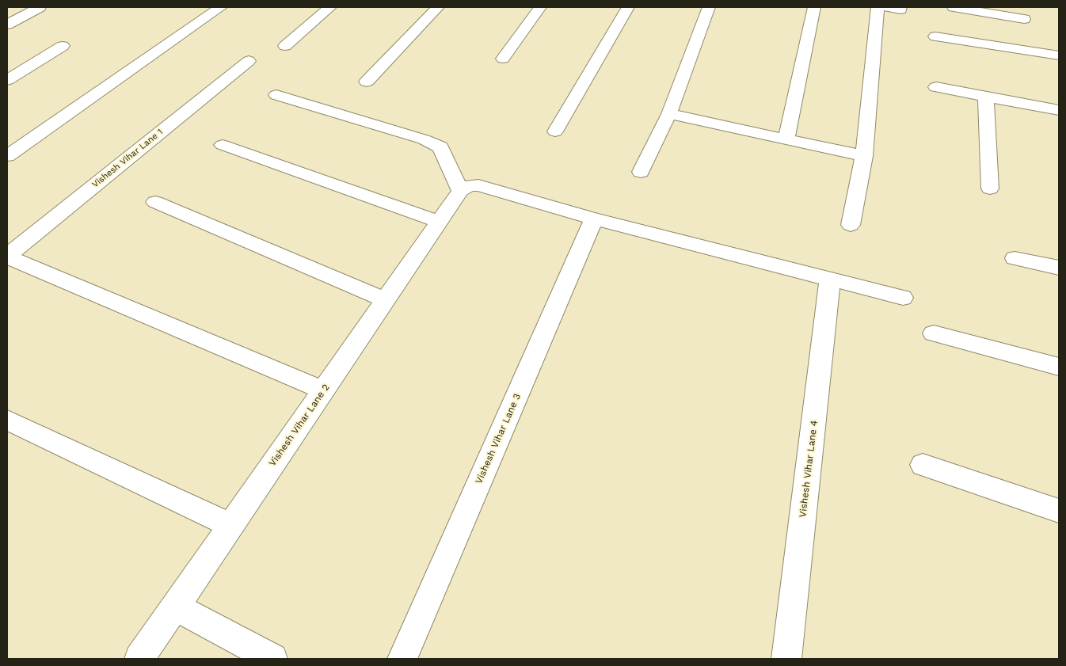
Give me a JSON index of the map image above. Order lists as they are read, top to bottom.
{
  "streets": {
    "street": [
      "Vishesh Vihar Lane 1",
      "Vishesh Vihar Lane 2",
      "Vishesh Vihar Lane 3",
      "Vishesh Vihar Lane 4"
    ]
  }
}
